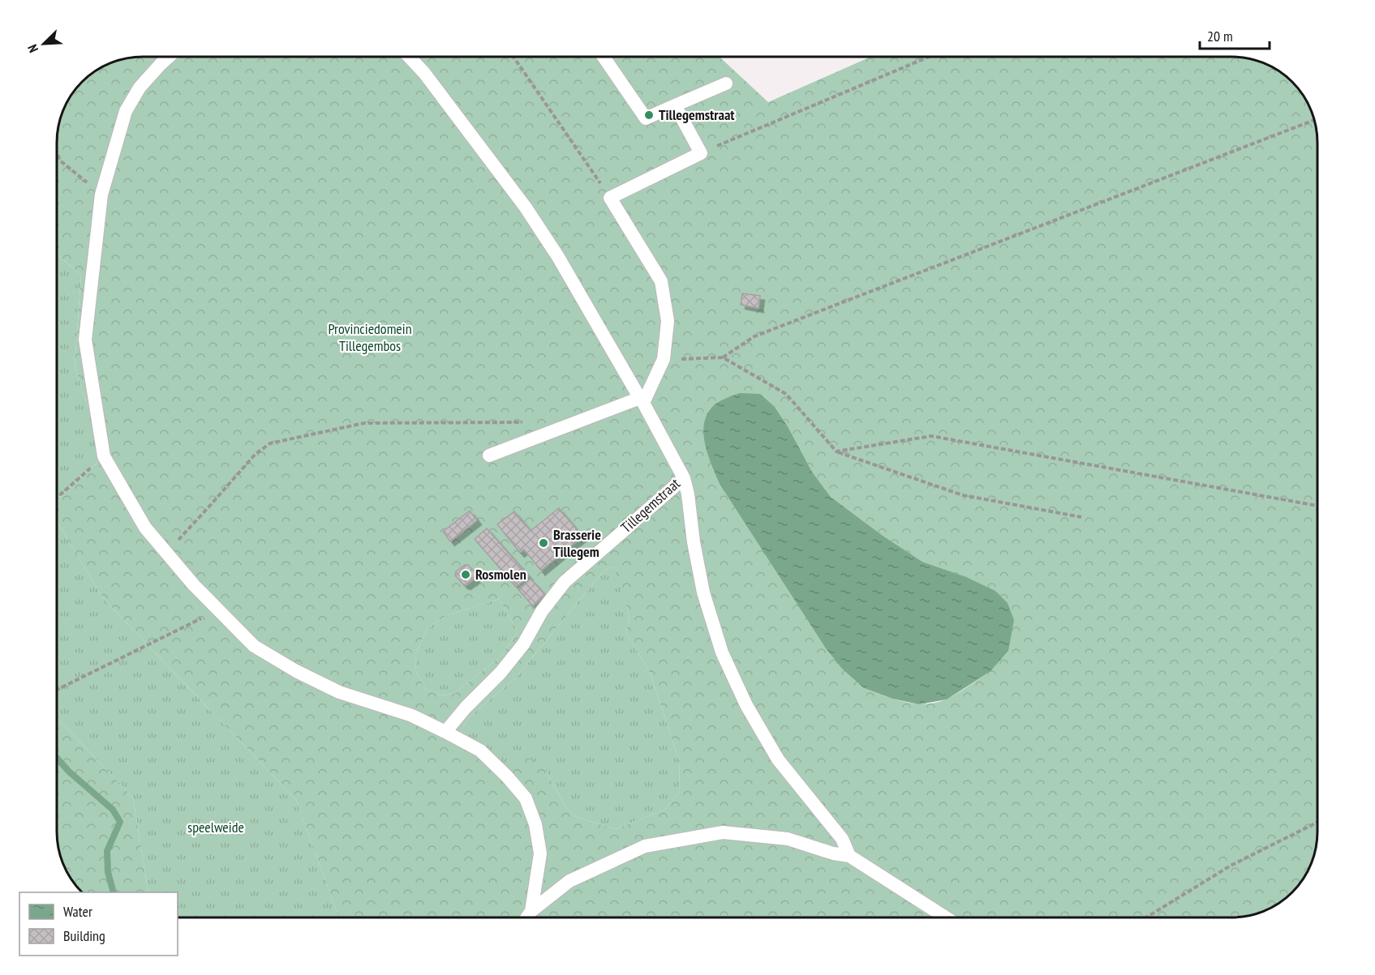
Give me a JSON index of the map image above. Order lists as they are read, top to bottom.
{
  "streets": {
    "lane": ["Tillegemstraat"]
  },
  "parks": ["Provinciedomein Tillegembos", "speelweide"],
  "places": ["Tillegemstraat", "Brasserie Tillegem", "Rosmolen"],
  "legend": ["Water", "Building"],
  "scale_bar": "20 m",
  "north": "bottom left"
}
